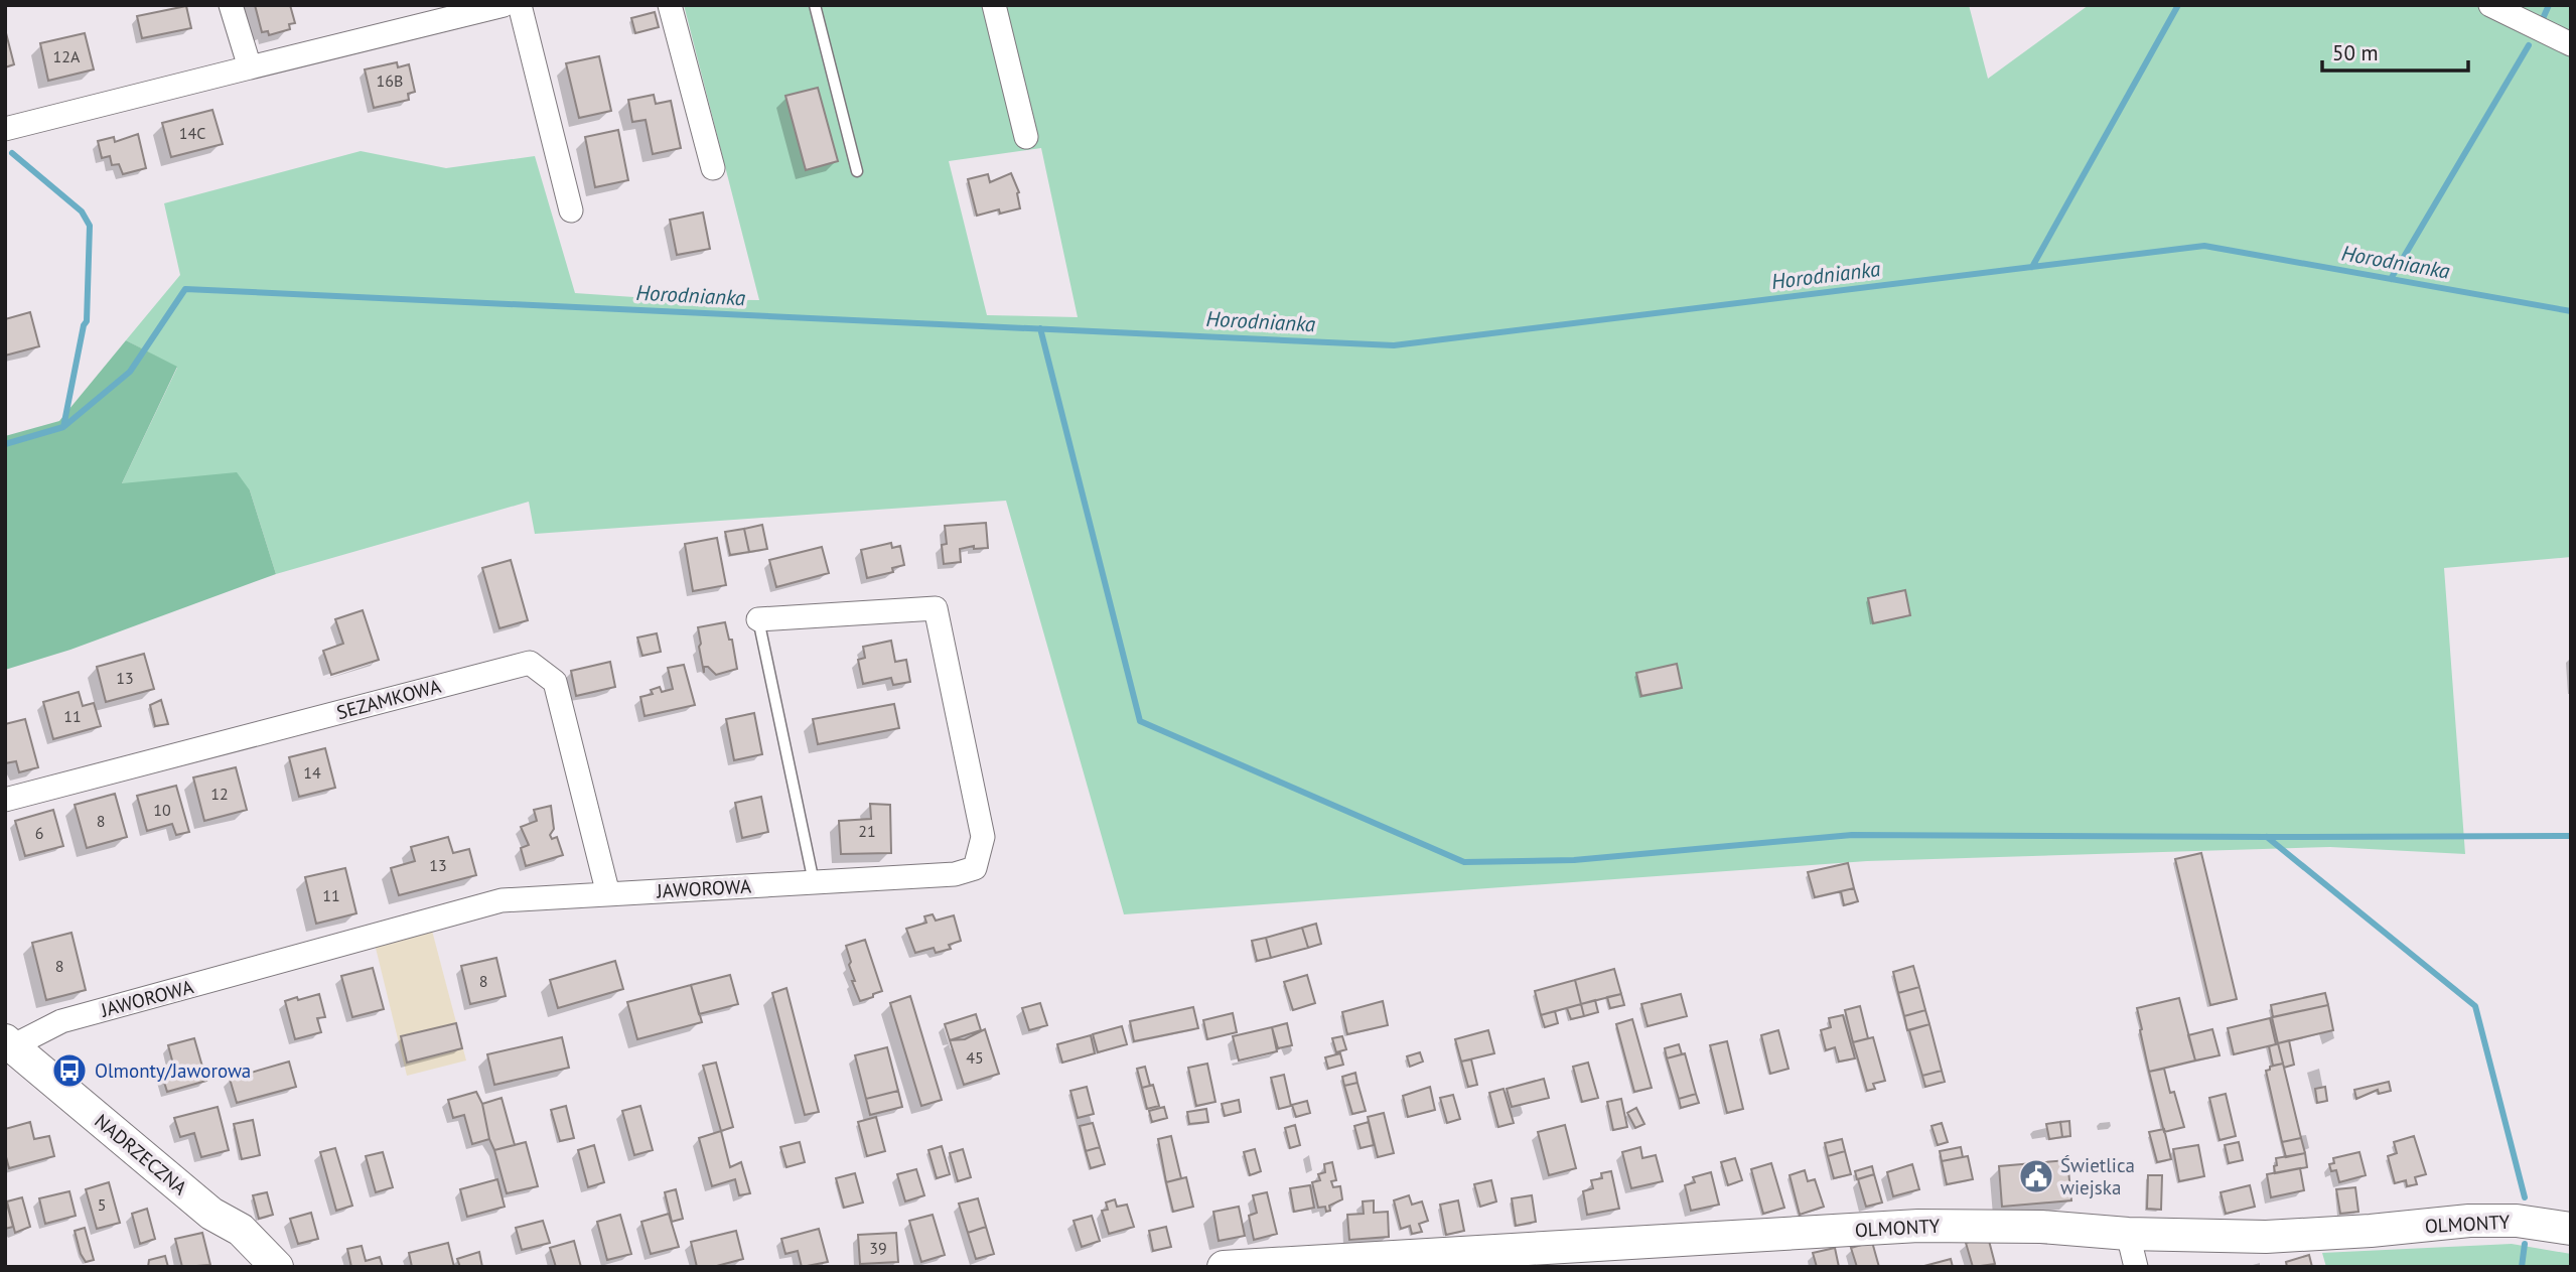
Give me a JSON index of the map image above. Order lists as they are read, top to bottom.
{
  "streets": {
    "street": [
      "SEZAMKOWA",
      "JAWOROWA",
      "NADRZECZNA",
      "OLMONTY"
    ]
  },
  "crossings": [
    ["SEZAMKOWA", "JAWOROWA"],
    ["JAWOROWA", "NADRZECZNA"]
  ],
  "water": ["Horodnianka"],
  "places": {
    "bus stop": ["Olmonty/Jaworowa"],
    "public building": ["Świetlica wiejska"]
  },
  "house_numbers": [
    "12A",
    "16B",
    "14C",
    "13",
    "11",
    "14",
    "12",
    "10",
    "8",
    "21",
    "6",
    "13",
    "11",
    "8",
    "8",
    "45",
    "5",
    "39"
  ],
  "scale_bar": "50 m"
}
